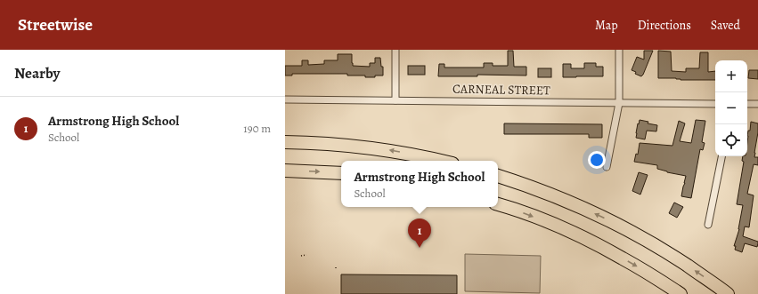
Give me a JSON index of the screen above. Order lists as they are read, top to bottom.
{
  "streets": {
    "street": ["CARNEAL STREET"]
  },
  "page": {
    "header": "Streetwise",
    "nav": ["Map", "Directions", "Saved"],
    "heading": "Nearby",
    "map_buttons": ["+", "−"],
    "list": [
      {
        "mark": "1",
        "name": "Armstrong High School",
        "note": "School",
        "value": "190 m"
      }
    ],
    "popup": ["Armstrong High School", "School"],
    "pins": "1"
  }
}
